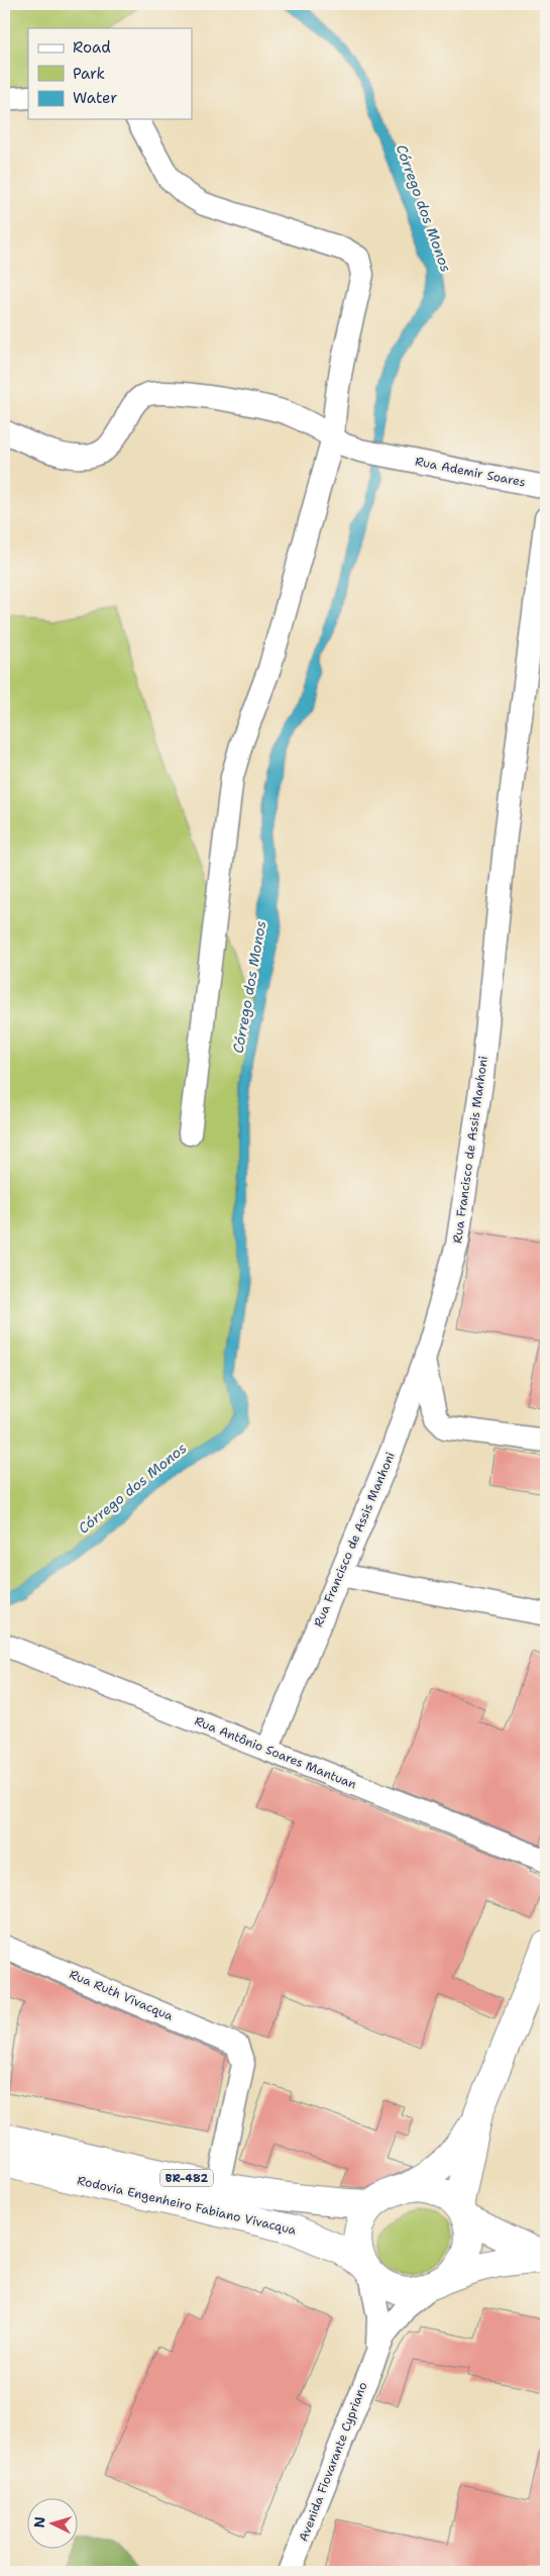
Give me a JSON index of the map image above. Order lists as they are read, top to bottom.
{
  "streets": {
    "main road": ["BR-482", "Rodovia Engenheiro Fabiano Vivacqua"],
    "street": [
      "Rua Ademir Soares",
      "Rua Francisco de Assis Manhoni",
      "Rua Antônio Soares Mantuan",
      "Rua Ruth Vivacqua",
      "Avenida Fiovarante Cypriano"
    ]
  },
  "crossings": [
    ["Rua Francisco de Assis Manhoni", "Rua Antônio Soares Mantuan"],
    ["Rua Ruth Vivacqua", "Rodovia Engenheiro Fabiano Vivacqua"]
  ],
  "water": ["Córrego dos Monos"],
  "legend": ["Road", "Park", "Water"],
  "north": "left"
}
